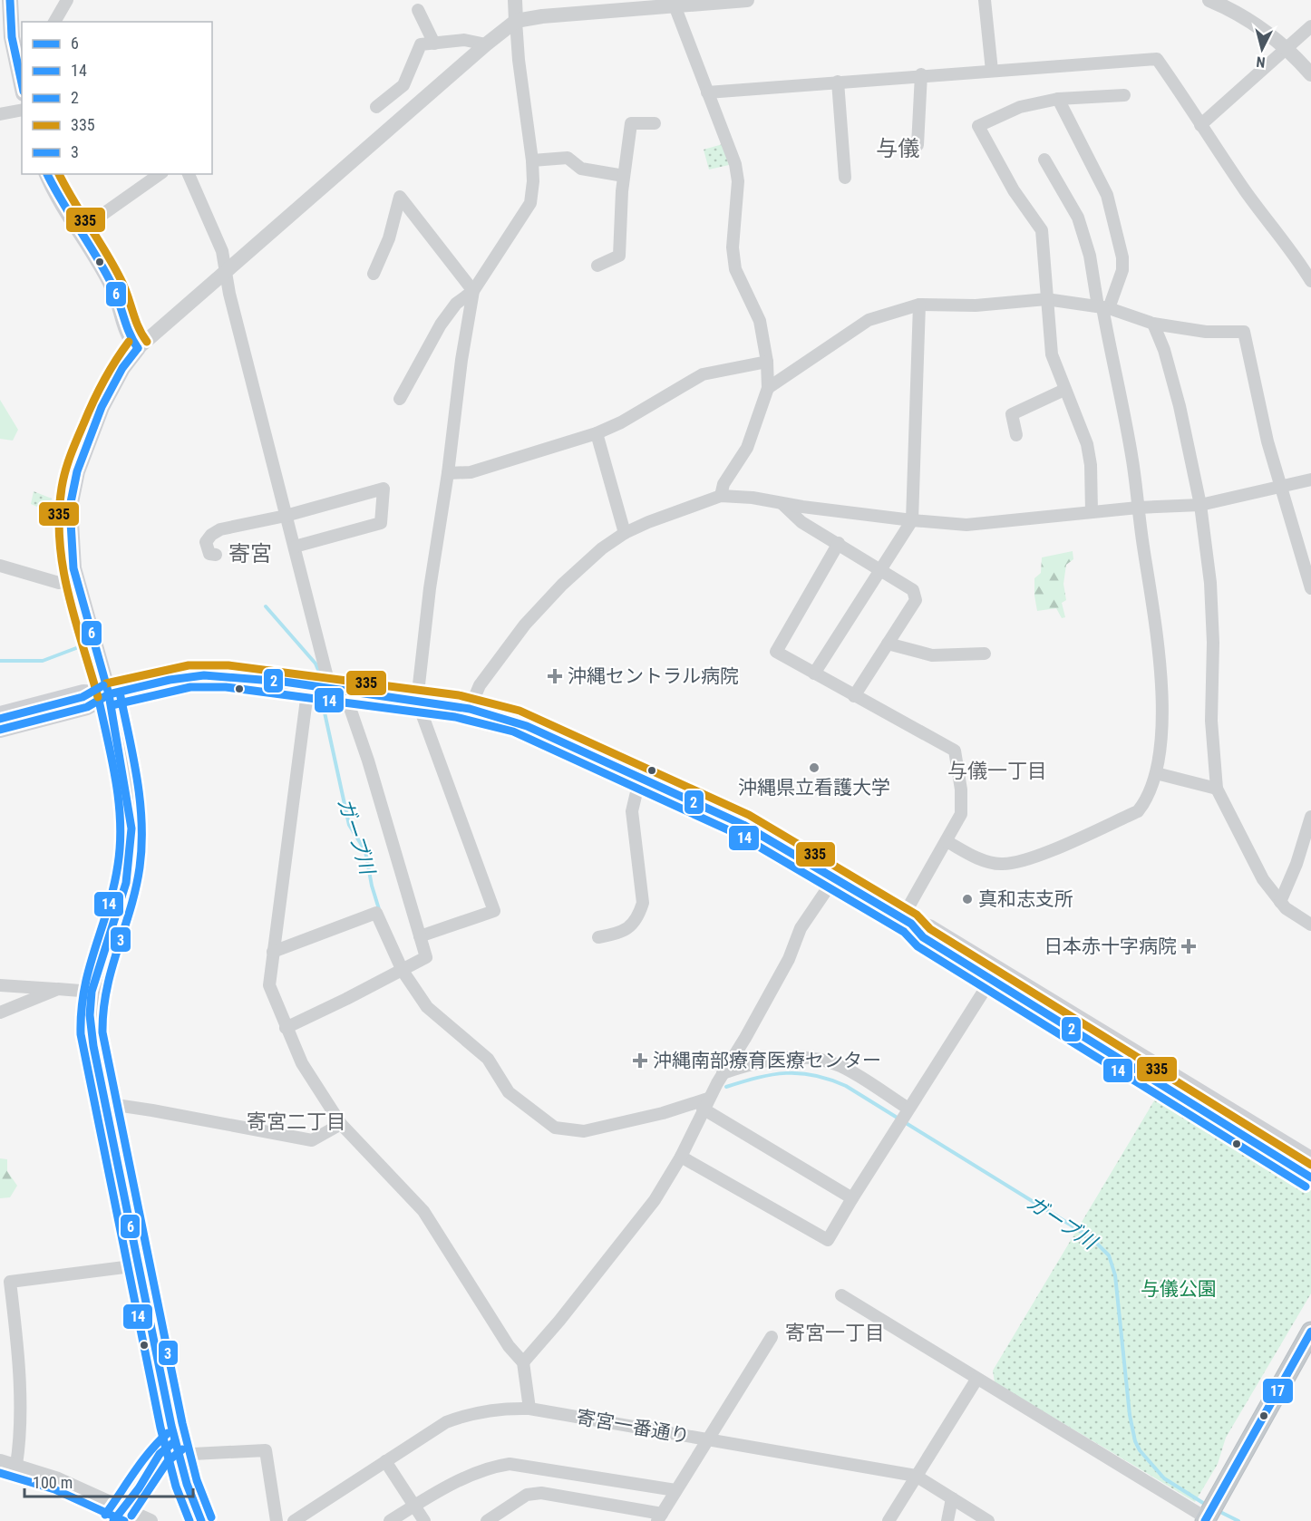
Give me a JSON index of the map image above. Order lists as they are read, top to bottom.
{
  "streets": {
    "street": ["寄宮一番通り"]
  },
  "districts": [
    "与儀",
    "寄宮",
    "与儀一丁目",
    "寄宮二丁目",
    "寄宮一丁目"
  ],
  "water": ["ガーブ川"],
  "parks": ["与儀公園"],
  "places": {
    "health": ["沖縄セントラル病院", "日本赤十字病院", "沖縄南部療育医療センター"],
    "other": ["沖縄県立看護大学", "真和志支所"]
  },
  "lines": [
    "transit line 6",
    "transit line 335",
    "transit line 2",
    "transit line 3",
    "transit line 14",
    "transit line 17"
  ],
  "legend": [
    "6",
    "14",
    "2",
    "335",
    "3"
  ],
  "scale_bar": "100 m",
  "north": "bottom"
}
